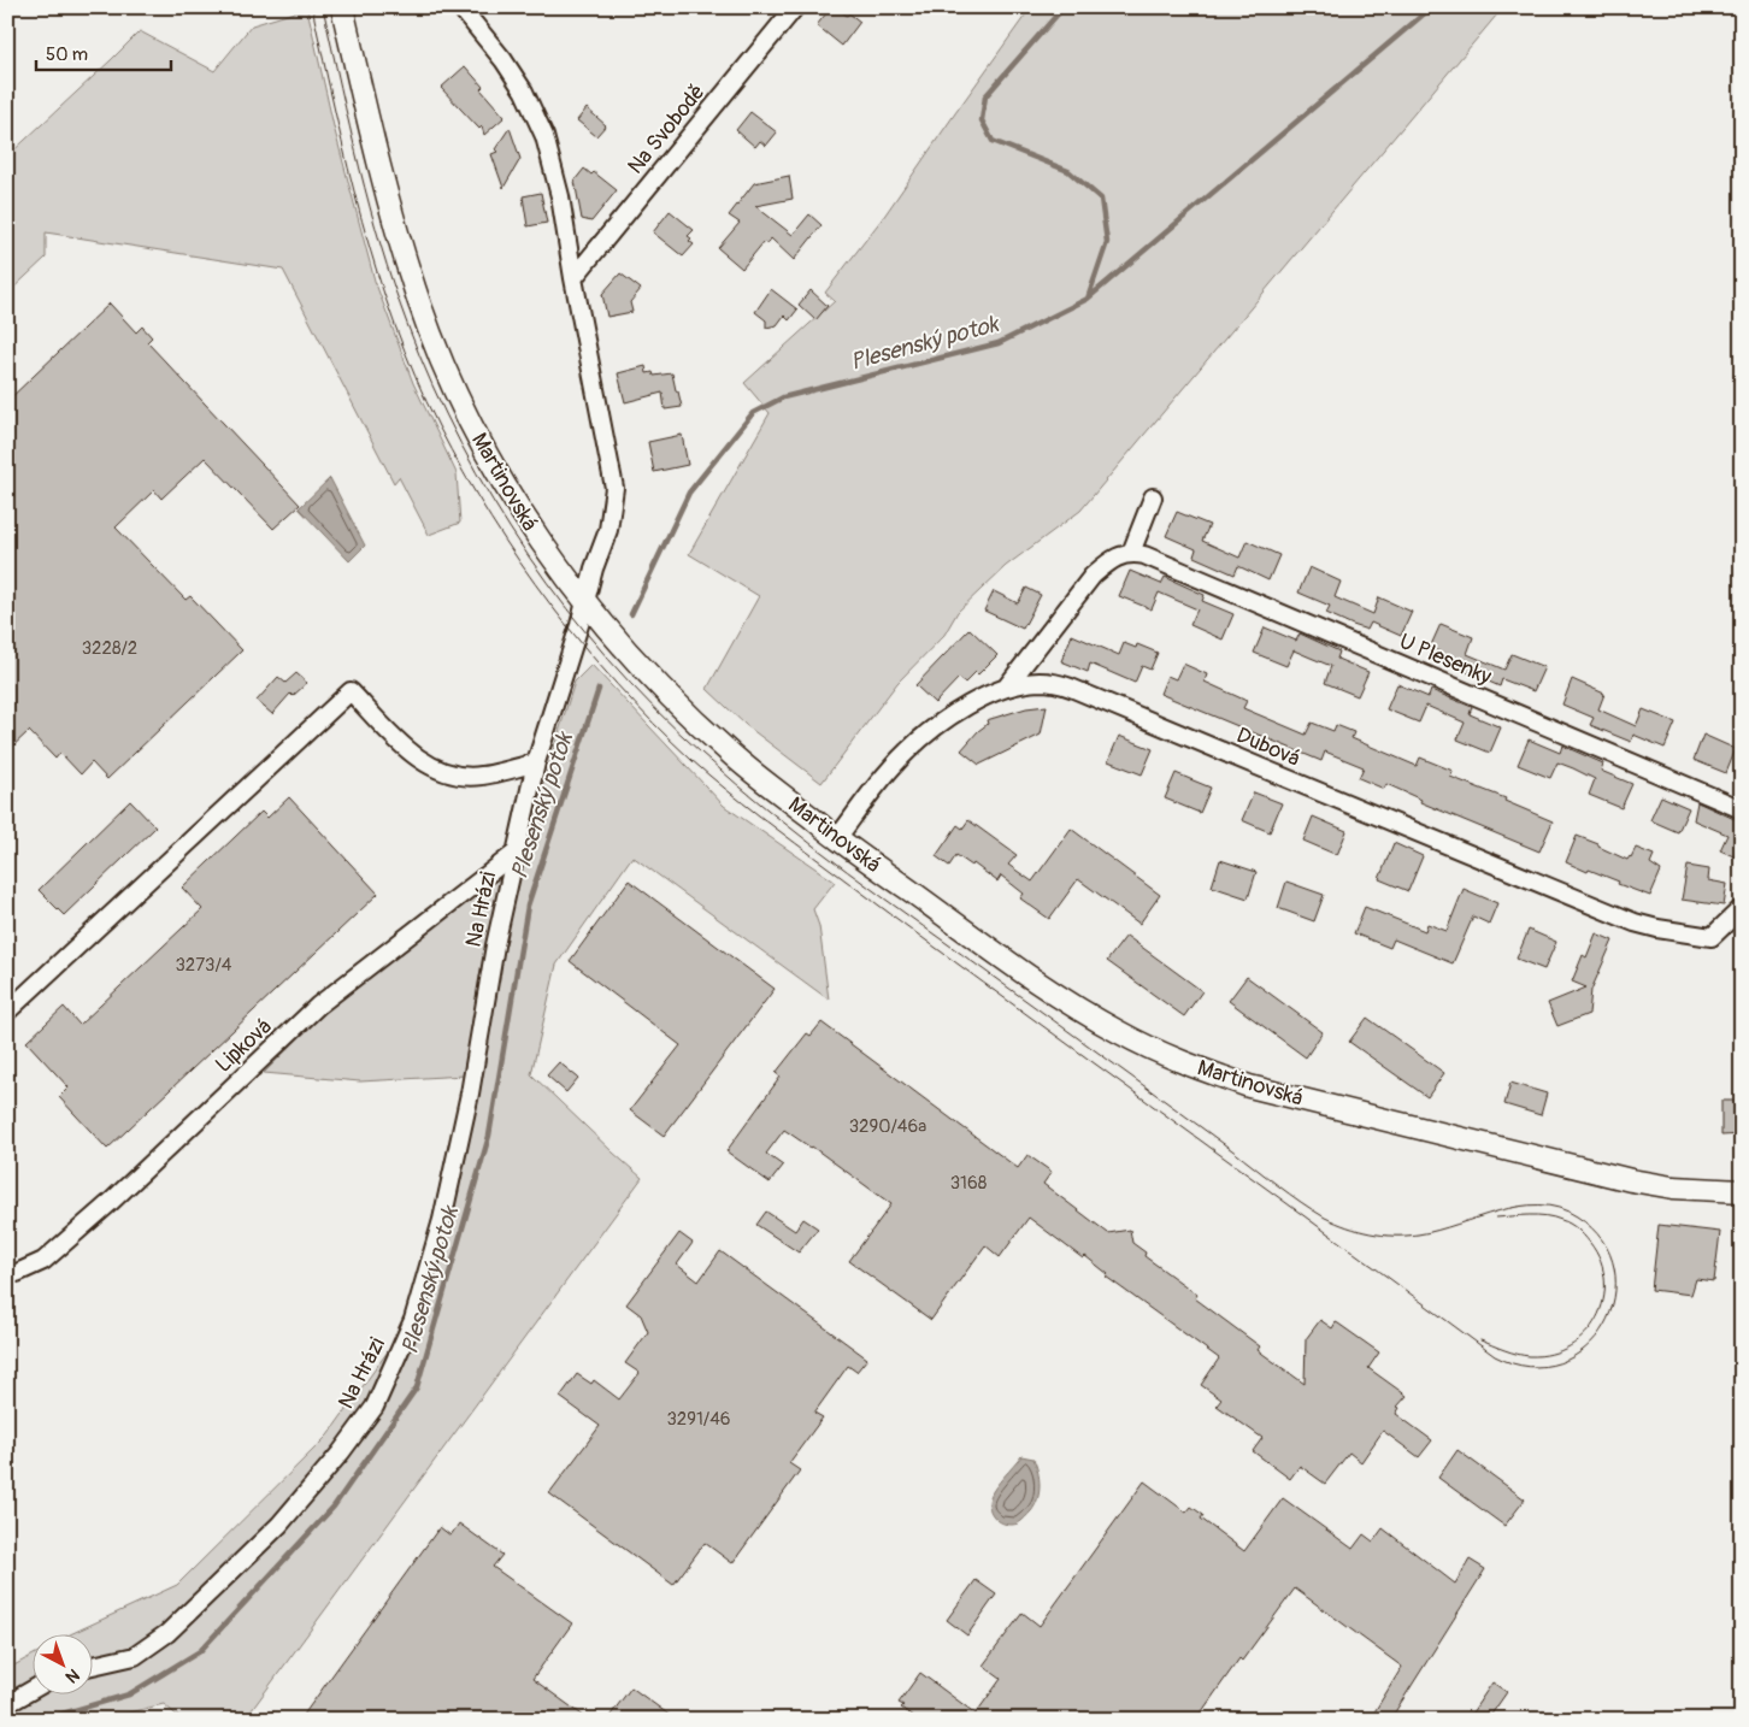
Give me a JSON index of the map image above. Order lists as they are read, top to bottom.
{
  "streets": {
    "street": [
      "Na Svobodě",
      "Martinovská",
      "U Plesenky",
      "Dubová",
      "Na Hrázi",
      "Lipková"
    ]
  },
  "crossings": [
    ["Martinovská", "Dubová"],
    ["Martinovská", "Na Hrázi"],
    ["Na Hrázi", "Lipková"]
  ],
  "water": ["Plesenský potok"],
  "house_numbers": [
    "3228/2",
    "3273/4",
    "3290/46a",
    "3168",
    "3291/46"
  ],
  "scale_bar": "50 m",
  "north": "bottom right"
}
